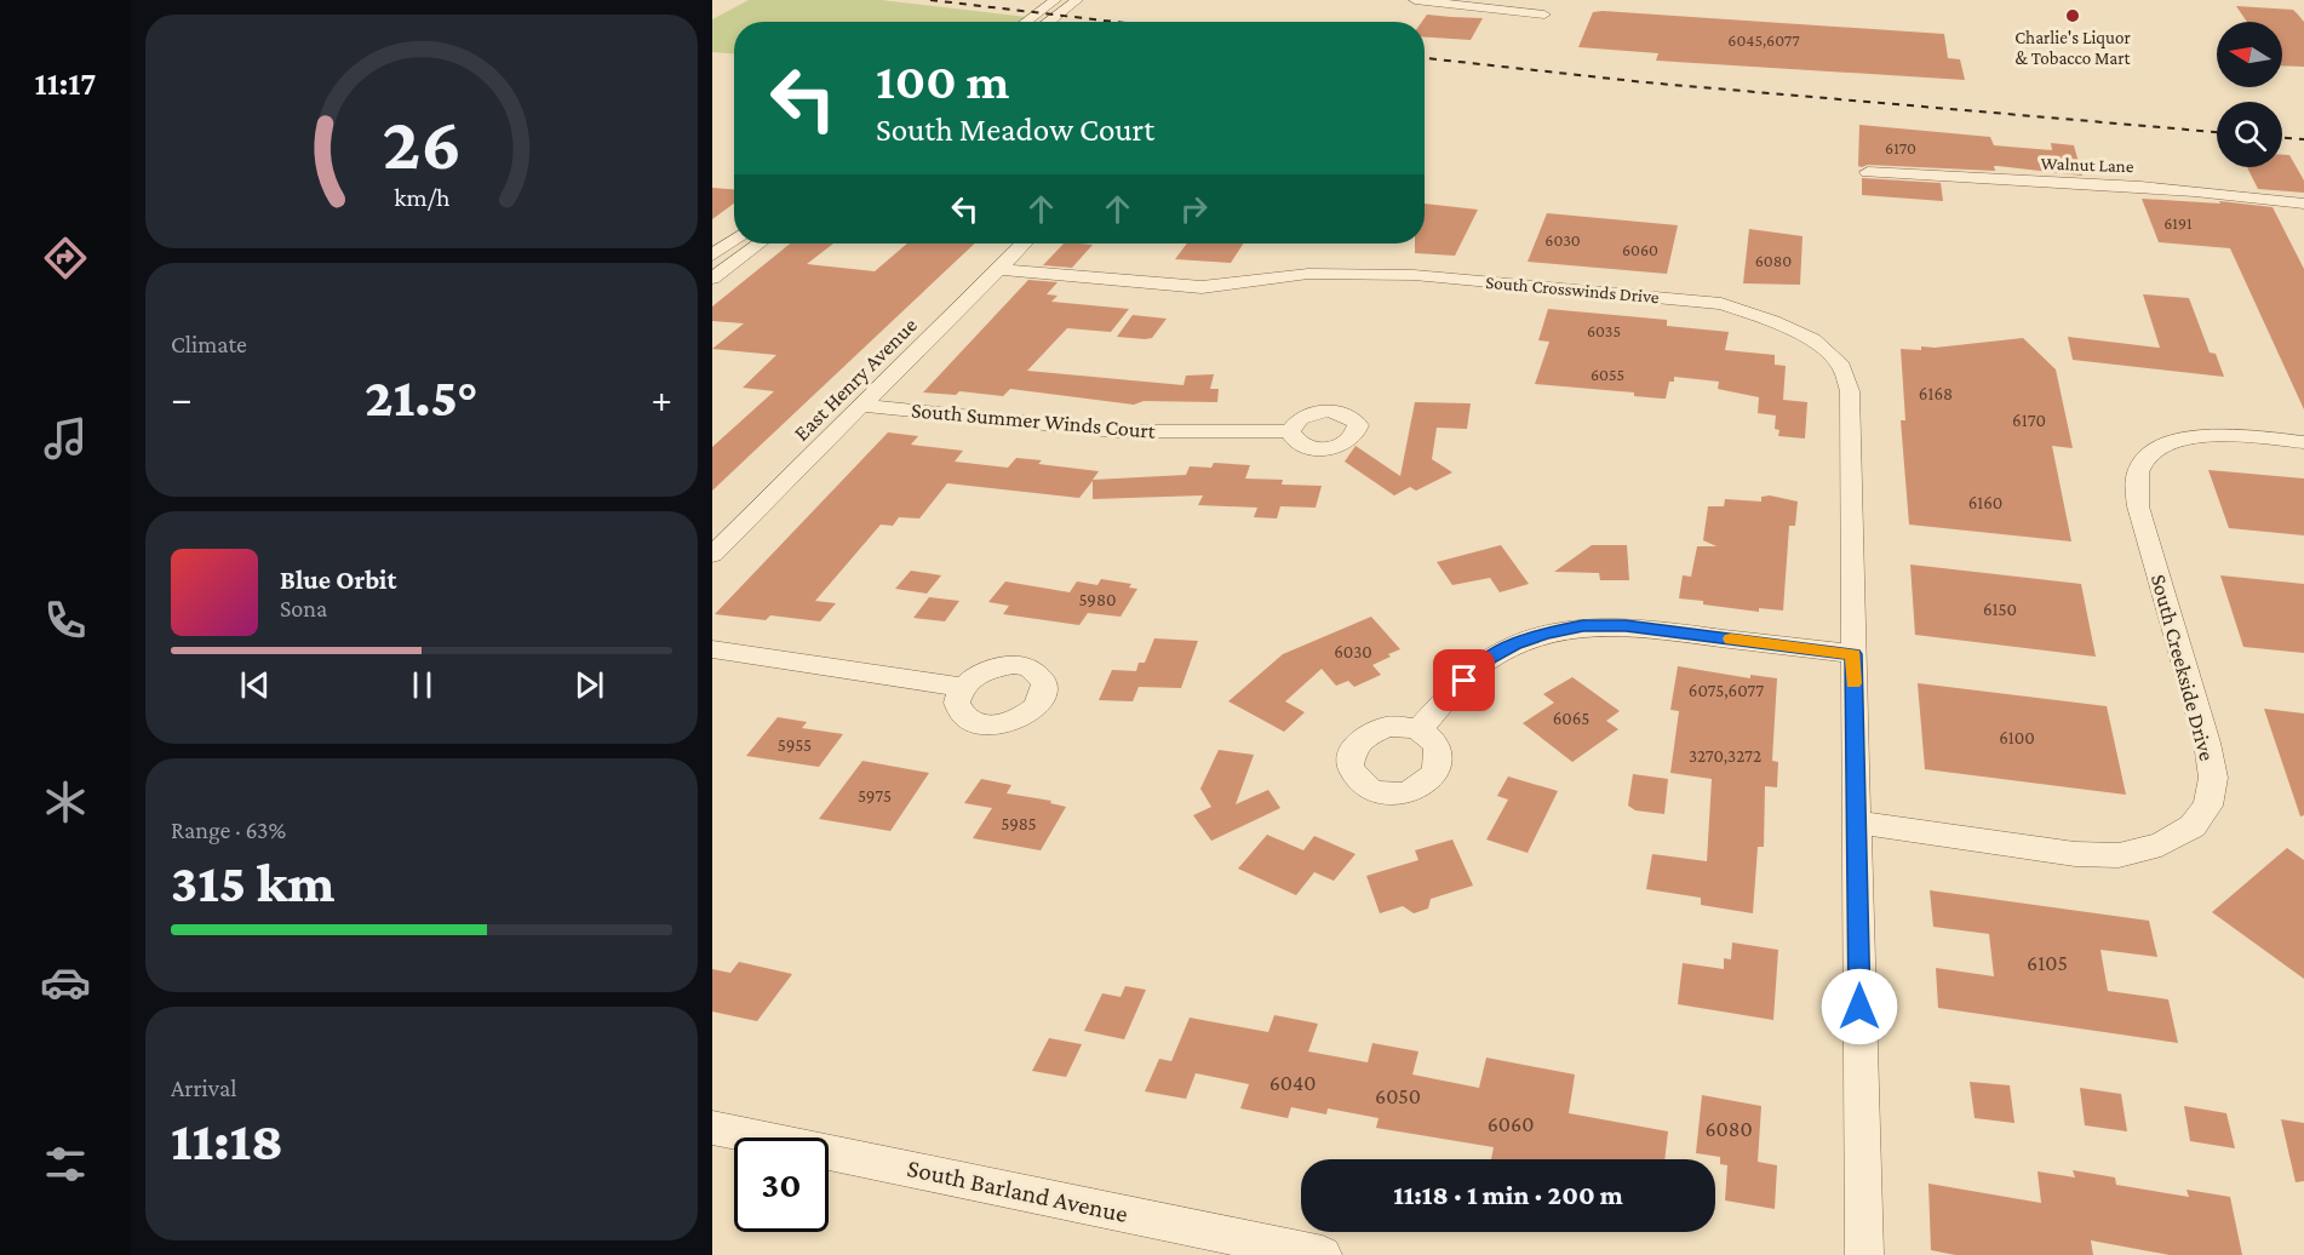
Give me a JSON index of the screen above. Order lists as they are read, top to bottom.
{
  "streets": {
    "street": [
      "Walnut Lane",
      "South Crosswinds Drive",
      "East Henry Avenue",
      "South Summer Winds Court",
      "South Creekside Drive",
      "South Barland Avenue"
    ]
  },
  "crossings": [
    ["South Crosswinds Drive", "East Henry Avenue"],
    ["South Crosswinds Drive", "South Creekside Drive"],
    ["East Henry Avenue", "South Summer Winds Court"]
  ],
  "places": ["Charlie's Liquor & Tobacco Mart"],
  "house_numbers": [
    "6045,6077",
    "6170",
    "6191",
    "6030",
    "6060",
    "6080",
    "6035",
    "6055",
    "6168",
    "6170",
    "6160",
    "5980",
    "6150",
    "6030",
    "6075,6077",
    "6065",
    "6100",
    "5955",
    "3270,3272",
    "5975",
    "5985",
    "6105",
    "6040",
    "6050",
    "6060",
    "6080"
  ],
  "north": "left",
  "page": {
    "tabs": "11:17",
    "turn": ["100 m", "South Meadow Court"],
    "tile": [
      "Climate",
      ["Range · 63%", "315 km"],
      ["Arrival", "11:18"]
    ],
    "heat": ["−", "21.5°", "+"],
    "song": ["Blue Orbit", "Sona"],
    "limit": "30",
    "trip": "11:18 · 1 min · 200 m",
    "gauge": ["26", "km/h"]
  }
}
